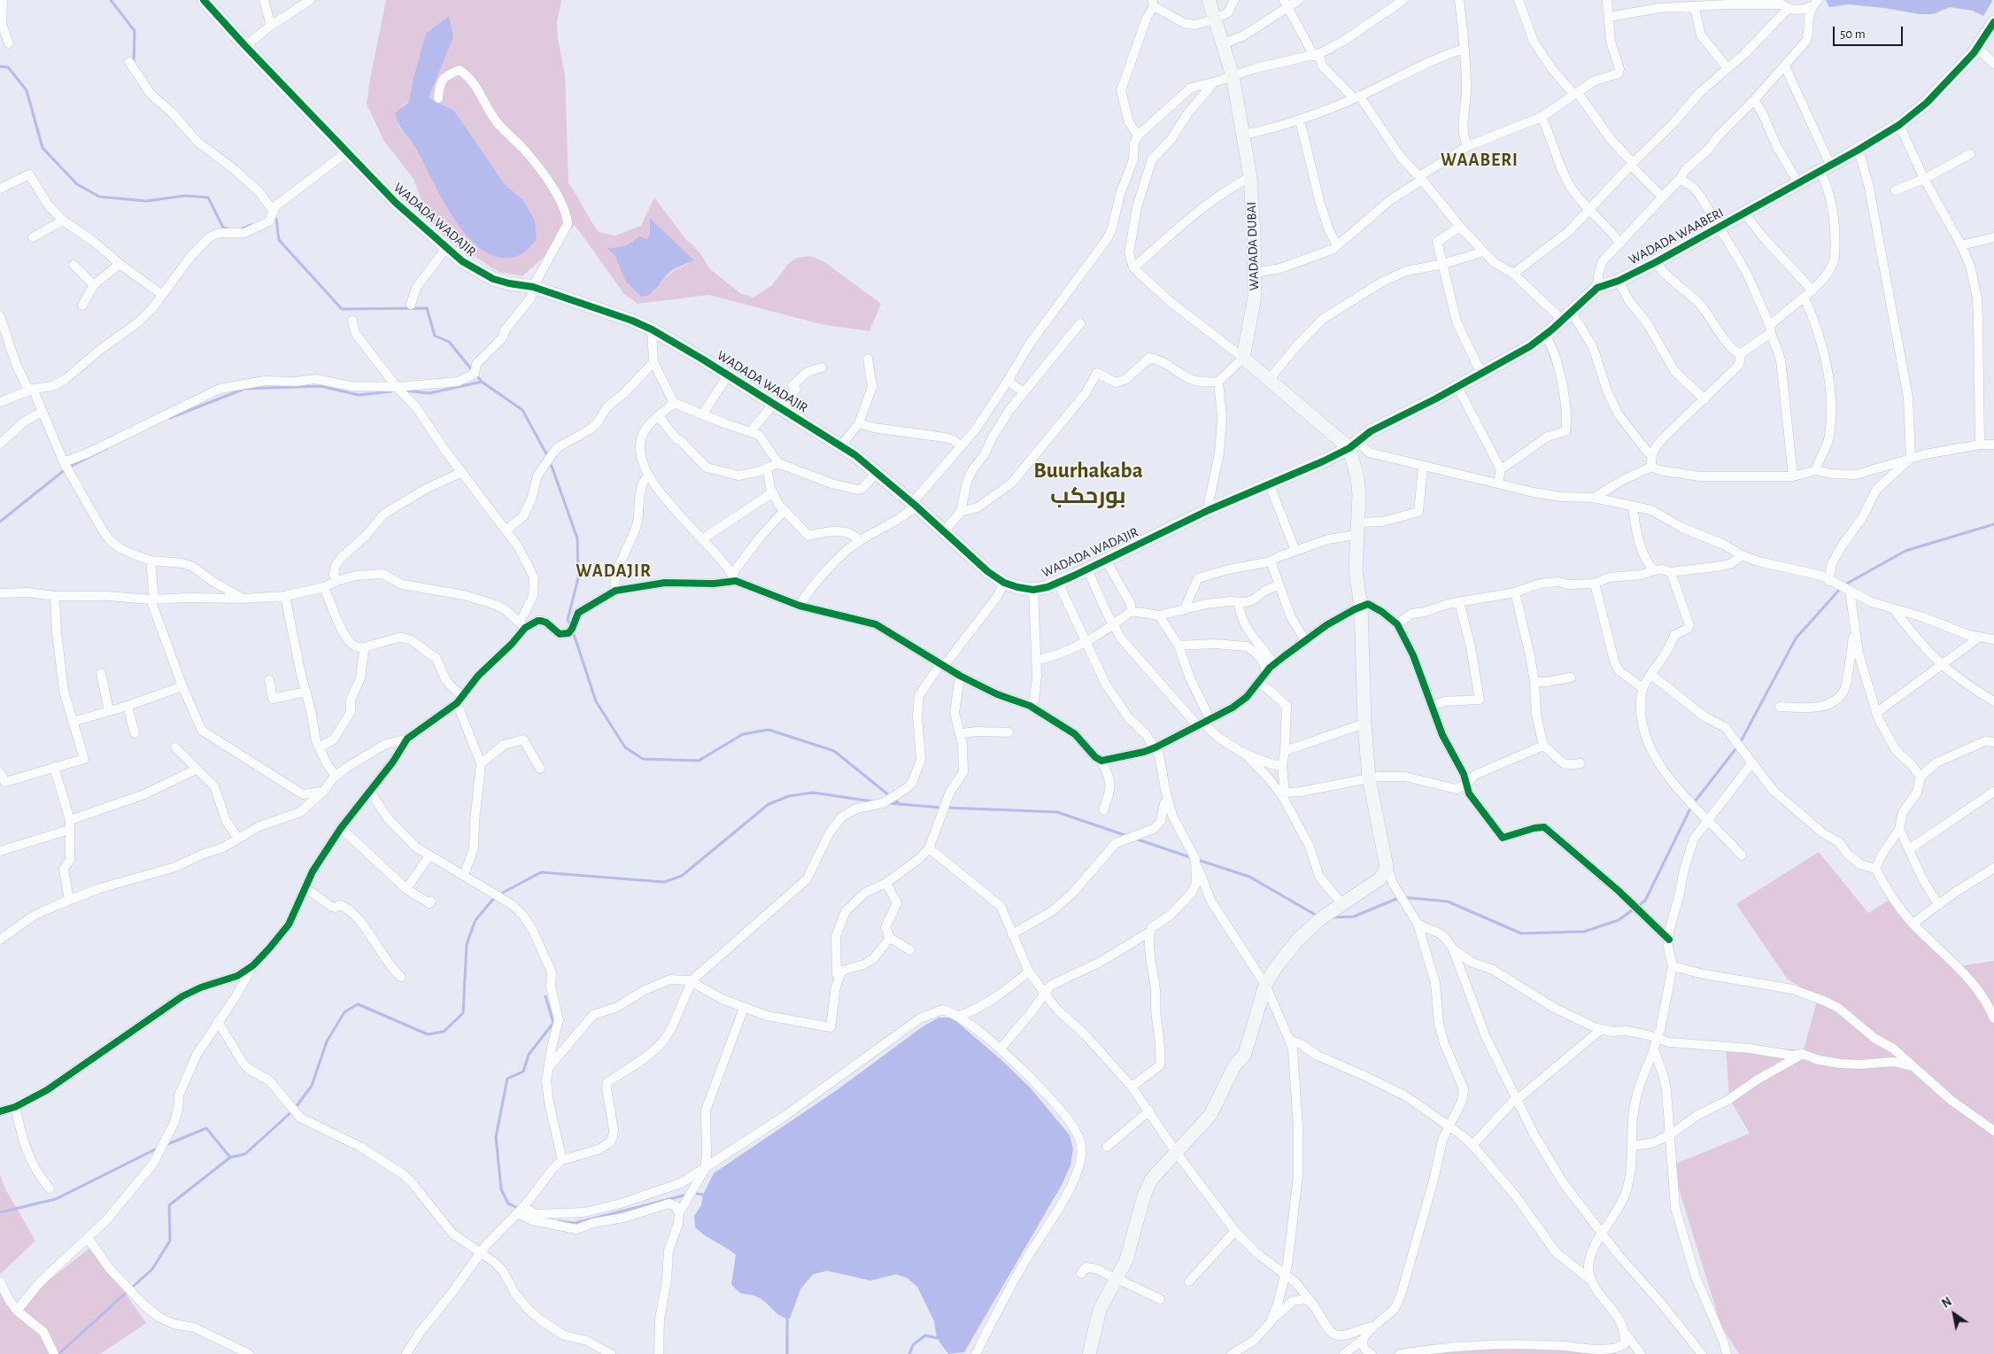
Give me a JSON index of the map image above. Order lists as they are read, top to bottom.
{
  "streets": {
    "street": ["WADADA WADAJIR", "WADADA WAABERI", "WADADA DUBAI"]
  },
  "crossings": [
    ["WADADA WADAJIR", "WADADA WAABERI"]
  ],
  "districts": ["WAABERI", "Buurhakaba بورحكب", "WADAJIR"],
  "scale_bar": "50 m",
  "north": "top left"
}
